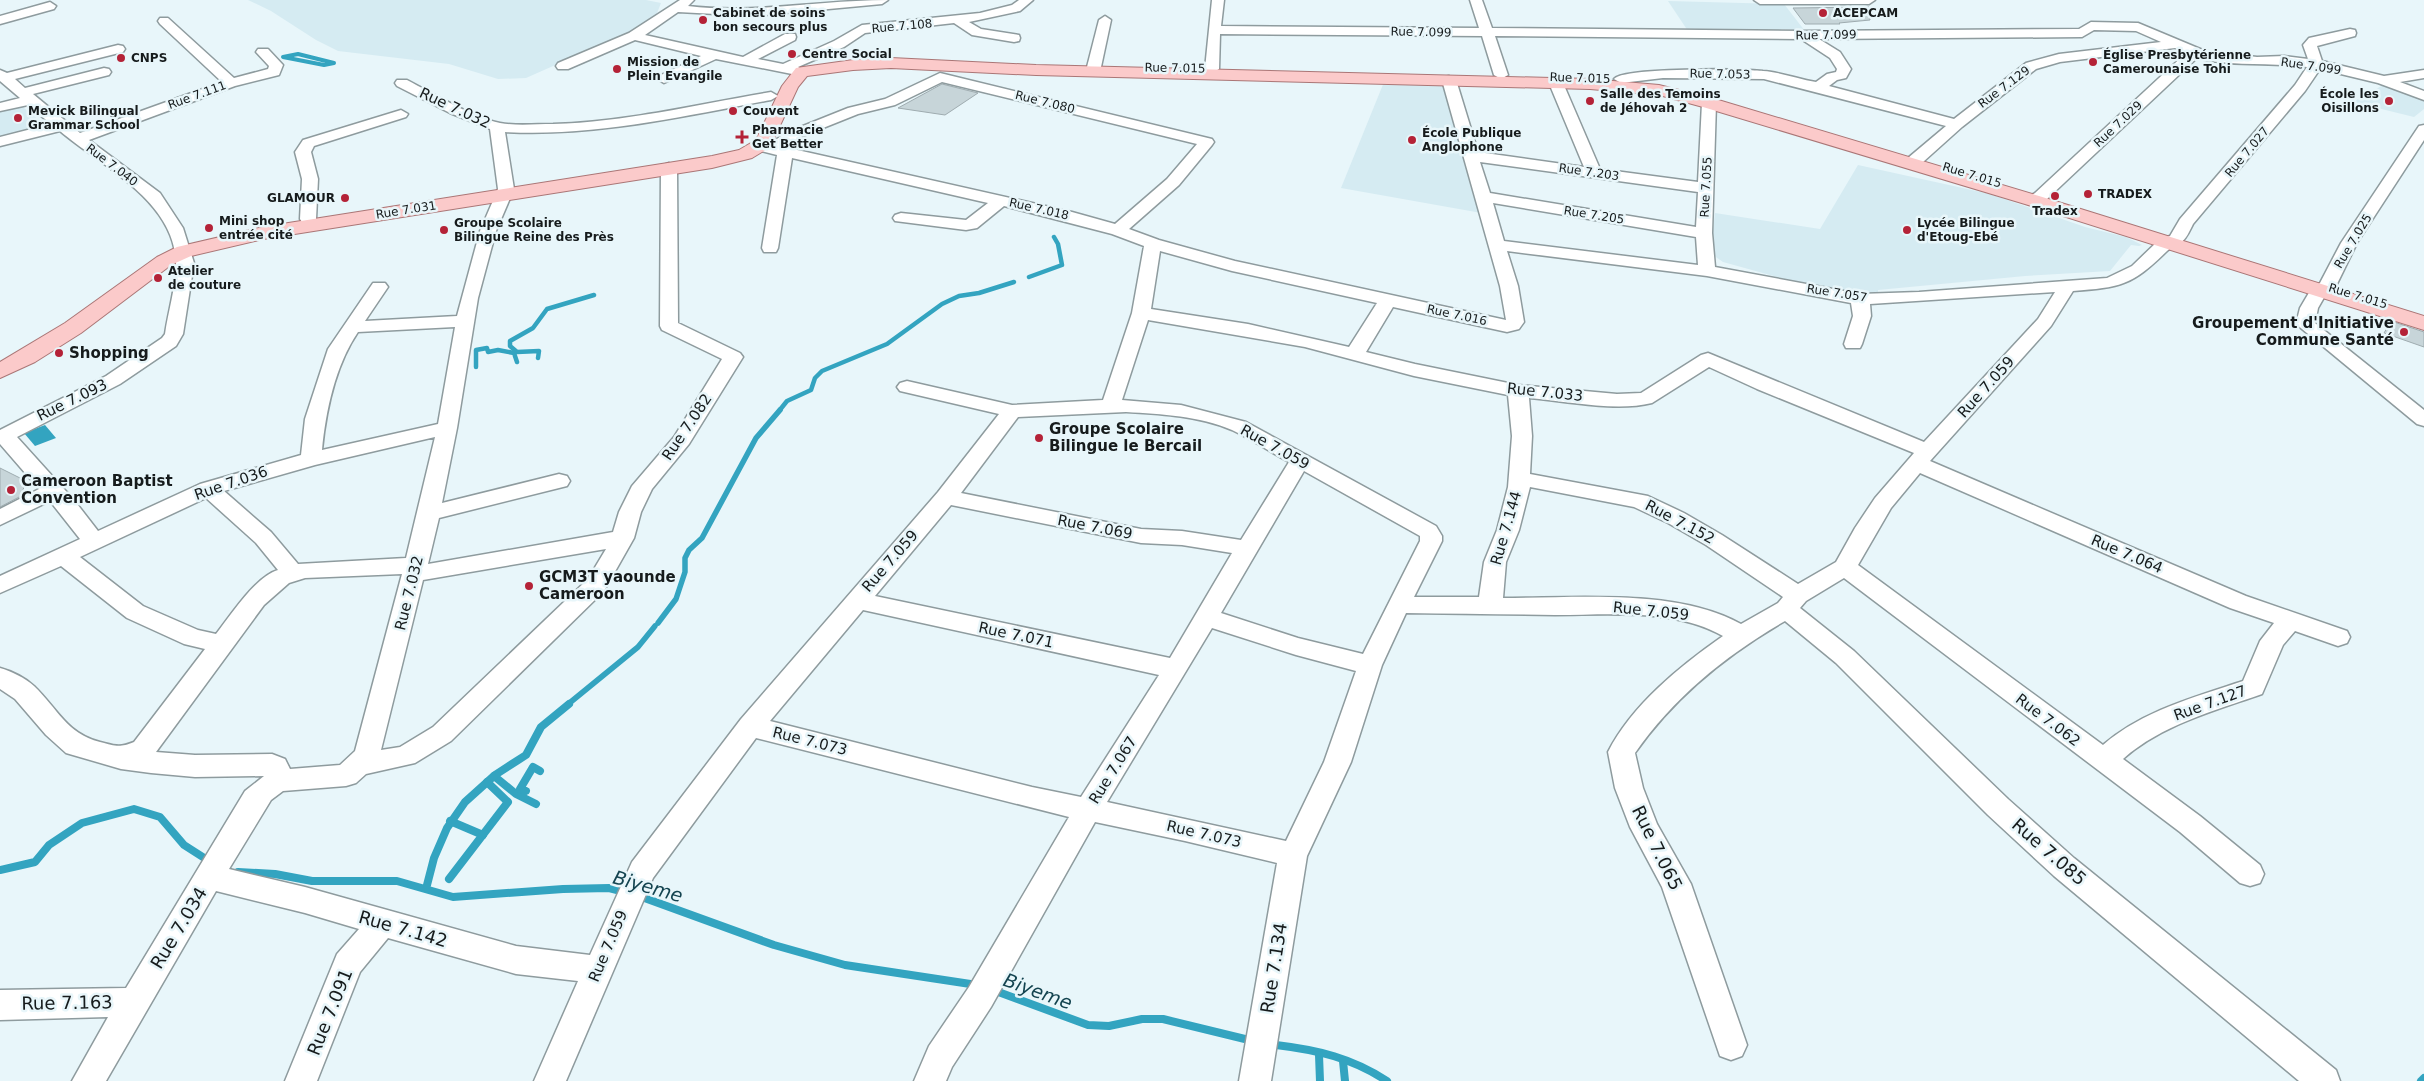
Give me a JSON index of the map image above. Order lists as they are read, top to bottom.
{
  "streets": {
    "main road": ["Rue 7.015", "Rue 7.031"],
    "street": [
      "Rue 7.108",
      "Rue 7.099",
      "Rue 7.053",
      "Rue 7.129",
      "Rue 7.111",
      "Rue 7.080",
      "Rue 7.032",
      "Rue 7.029",
      "Rue 7.027",
      "Rue 7.040",
      "Rue 7.203",
      "Rue 7.055",
      "Rue 7.018",
      "Rue 7.205",
      "Rue 7.025",
      "Rue 7.057",
      "Rue 7.016",
      "Rue 7.059",
      "Rue 7.033",
      "Rue 7.093",
      "Rue 7.082",
      "Rue 7.036",
      "Rue 7.152",
      "Rue 7.069",
      "Rue 7.144",
      "Rue 7.064",
      "Rue 7.071",
      "Rue 7.127",
      "Rue 7.062",
      "Rue 7.073",
      "Rue 7.067",
      "Rue 7.065",
      "Rue 7.085",
      "Rue 7.034",
      "Rue 7.142",
      "Rue 7.134",
      "Rue 7.163",
      "Rue 7.091"
    ]
  },
  "crossings": [
    ["Rue 7.108", "Rue 7.015"],
    ["Rue 7.108", "Rue 7.031"],
    ["Rue 7.099", "Rue 7.129"],
    ["Rue 7.099", "Rue 7.029"],
    ["Rue 7.099", "Rue 7.027"],
    ["Rue 7.015", "Rue 7.053"],
    ["Rue 7.015", "Rue 7.129"],
    ["Rue 7.015", "Rue 7.029"],
    ["Rue 7.015", "Rue 7.027"],
    ["Rue 7.015", "Rue 7.055"],
    ["Rue 7.015", "Rue 7.031"],
    ["Rue 7.015", "Rue 7.025"],
    ["Rue 7.015", "Rue 7.057"],
    ["Rue 7.015", "Rue 7.016"],
    ["Rue 7.053", "Rue 7.129"],
    ["Rue 7.111", "Rue 7.040"],
    ["Rue 7.080", "Rue 7.018"],
    ["Rue 7.080", "Rue 7.031"],
    ["Rue 7.032", "Rue 7.031"],
    ["Rue 7.032", "Rue 7.036"],
    ["Rue 7.027", "Rue 7.057"],
    ["Rue 7.040", "Rue 7.031"],
    ["Rue 7.040", "Rue 7.093"],
    ["Rue 7.203", "Rue 7.055"],
    ["Rue 7.203", "Rue 7.016"],
    ["Rue 7.055", "Rue 7.205"],
    ["Rue 7.055", "Rue 7.057"],
    ["Rue 7.018", "Rue 7.031"],
    ["Rue 7.018", "Rue 7.016"],
    ["Rue 7.031", "Rue 7.093"],
    ["Rue 7.031", "Rue 7.082"],
    ["Rue 7.205", "Rue 7.016"],
    ["Rue 7.057", "Rue 7.016"],
    ["Rue 7.057", "Rue 7.059"],
    ["Rue 7.059", "Rue 7.033"],
    ["Rue 7.059", "Rue 7.069"],
    ["Rue 7.059", "Rue 7.144"],
    ["Rue 7.059", "Rue 7.064"],
    ["Rue 7.059", "Rue 7.071"],
    ["Rue 7.059", "Rue 7.062"],
    ["Rue 7.059", "Rue 7.073"],
    ["Rue 7.059", "Rue 7.067"],
    ["Rue 7.059", "Rue 7.065"],
    ["Rue 7.059", "Rue 7.142"],
    ["Rue 7.033", "Rue 7.144"],
    ["Rue 7.033", "Rue 7.064"],
    ["Rue 7.152", "Rue 7.144"],
    ["Rue 7.152", "Rue 7.085"],
    ["Rue 7.069", "Rue 7.067"],
    ["Rue 7.064", "Rue 7.127"],
    ["Rue 7.071", "Rue 7.067"],
    ["Rue 7.127", "Rue 7.062"],
    ["Rue 7.073", "Rue 7.067"],
    ["Rue 7.073", "Rue 7.134"],
    ["Rue 7.034", "Rue 7.142"],
    ["Rue 7.034", "Rue 7.163"],
    ["Rue 7.142", "Rue 7.091"]
  ],
  "water": ["Biyeme"],
  "places": {
    "other": [
      "ACEPCAM",
      "Cabinet de soins bon secours plus",
      "Centre Social",
      "CNPS",
      "Église Presbytérienne Camerounaise Tohi",
      "Mission de Plein Evangile",
      "Salle des Temoins de Jéhovah 2",
      "École les Oisillons",
      "Couvent",
      "Mevick Bilingual Grammar School",
      "École Publique Anglophone",
      "TRADEX",
      "Tradex",
      "GLAMOUR",
      "Mini shop entrée cité",
      "Groupe Scolaire Bilingue Reine des Près",
      "Lycée Bilingue d'Etoug-Ebé",
      "Atelier de couture",
      "Groupement d'Initiative Commune Santé",
      "Shopping",
      "Groupe Scolaire Bilingue le Bercail",
      "Cameroon Baptist Convention",
      "GCM3T yaounde Cameroon"
    ],
    "health": ["Pharmacie Get Better"]
  }
}
